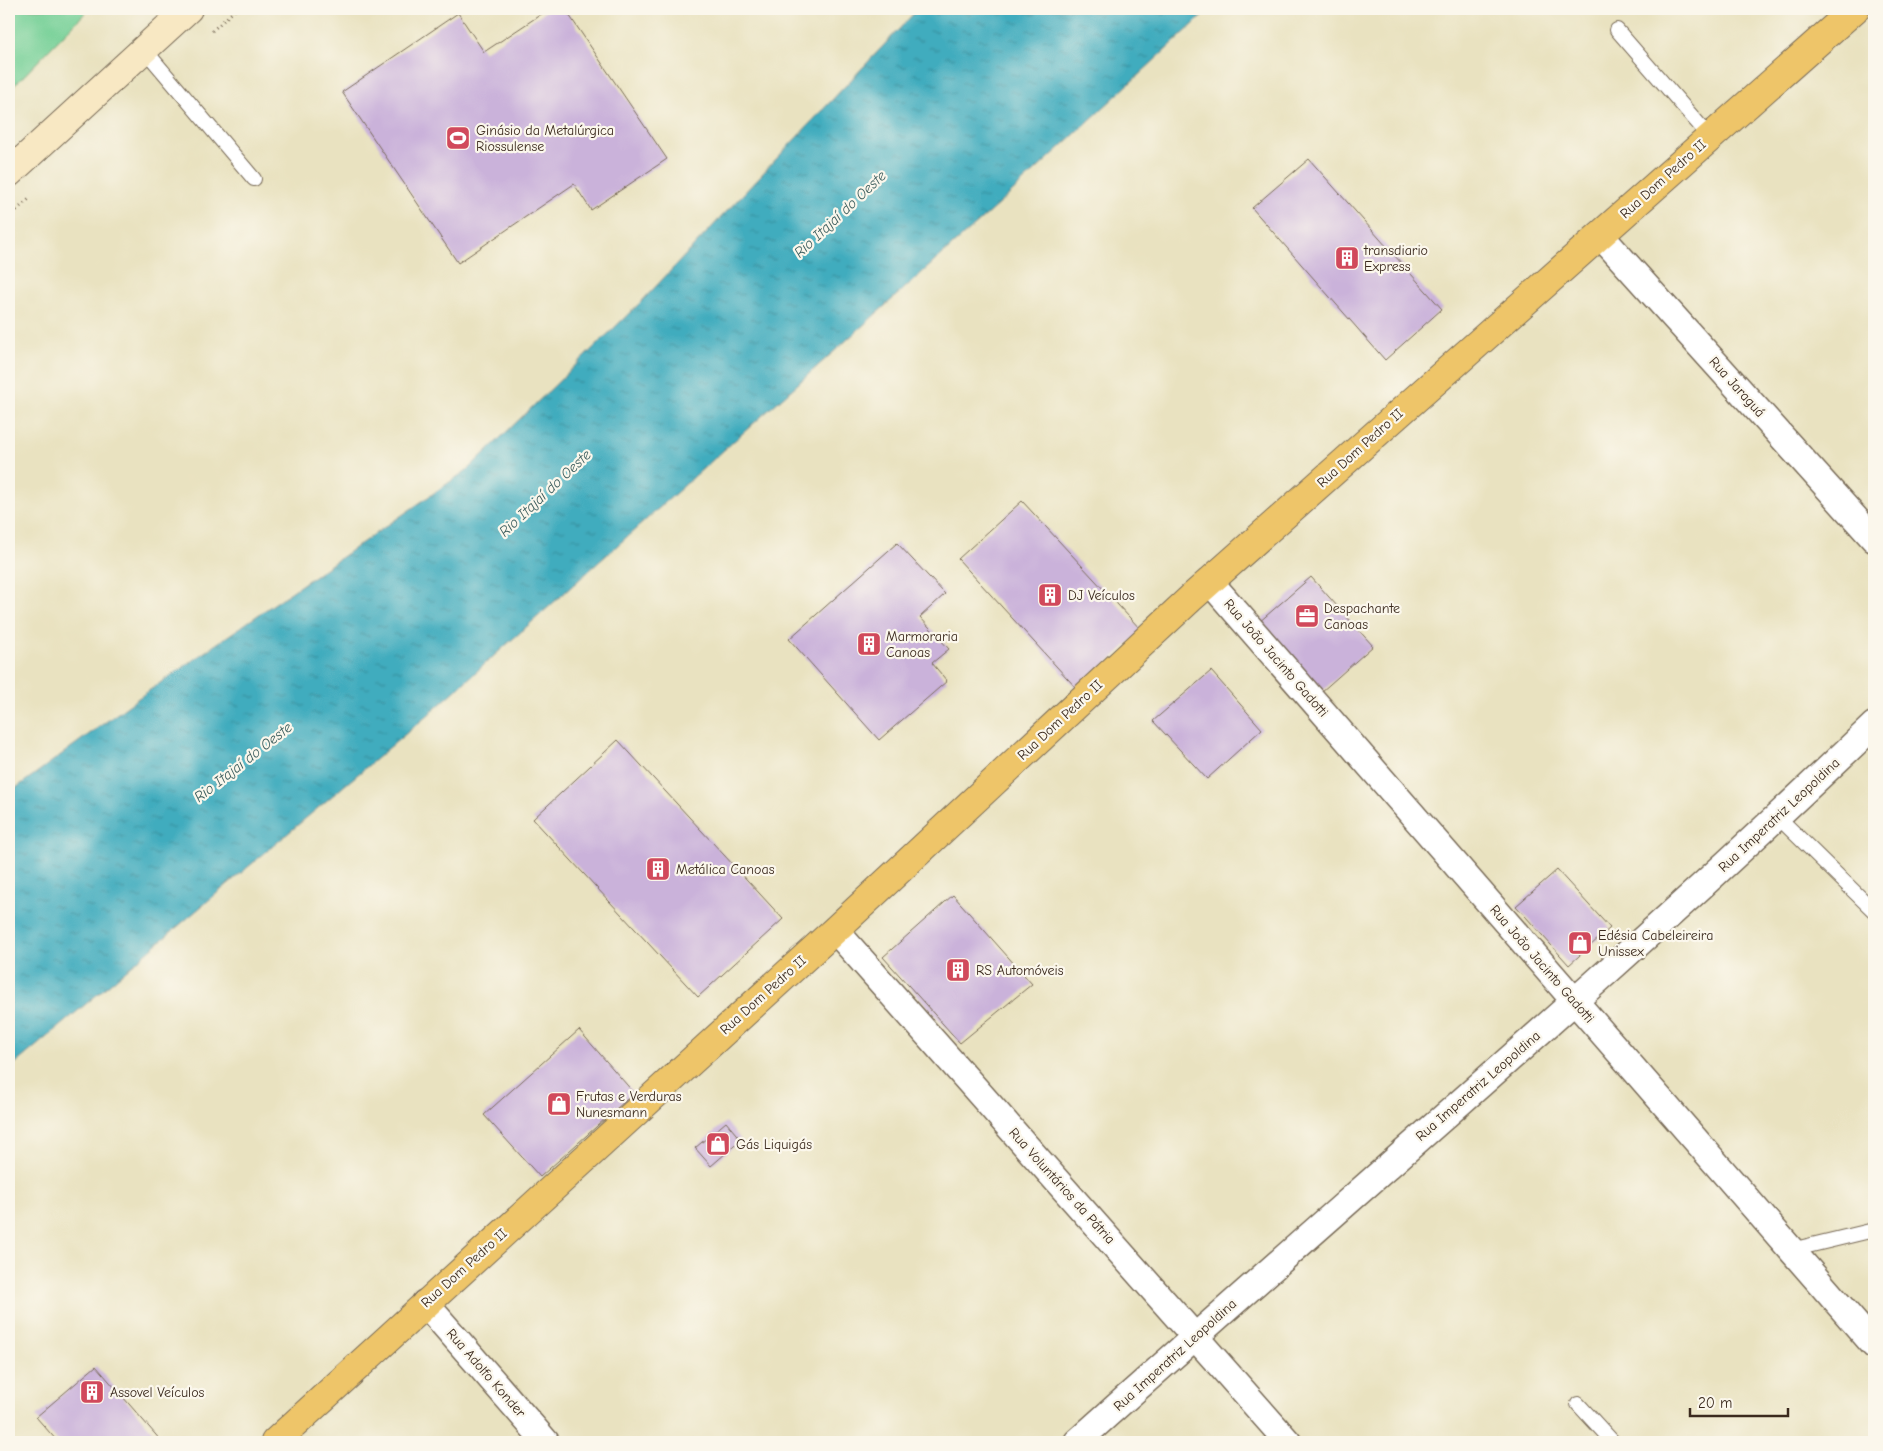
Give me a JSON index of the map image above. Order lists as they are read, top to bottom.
{
  "streets": {
    "main road": ["Rua Dom Pedro II"],
    "street": [
      "Rua Jaraguá",
      "Rua João Jacinto Gadotti",
      "Rua Imperatriz Leopoldina",
      "Rua Voluntários da Pátria",
      "Rua Adolfo Konder"
    ]
  },
  "crossings": [
    ["Rua Dom Pedro II", "Rua Jaraguá"],
    ["Rua Dom Pedro II", "Rua João Jacinto Gadotti"],
    ["Rua Dom Pedro II", "Rua Voluntários da Pátria"],
    ["Rua Dom Pedro II", "Rua Adolfo Konder"],
    ["Rua João Jacinto Gadotti", "Rua Imperatriz Leopoldina"],
    ["Rua Imperatriz Leopoldina", "Rua Voluntários da Pátria"]
  ],
  "water": ["Rio Itajaí do Oeste"],
  "places": {
    "sports": ["Ginásio da Metalúrgica Riossulense"],
    "building": [
      "transdiario Express",
      "DJ Veículos",
      "Marmoraria Canoas",
      "Metálica Canoas",
      "RS Automóveis",
      "Assovel Veículos"
    ],
    "office": ["Despachante Canoas"],
    "shop": ["Edésia Cabeleireira Unissex", "Frutas e Verduras Nunesmann", "Gás Liquigás"]
  },
  "scale_bar": "20 m"
}
